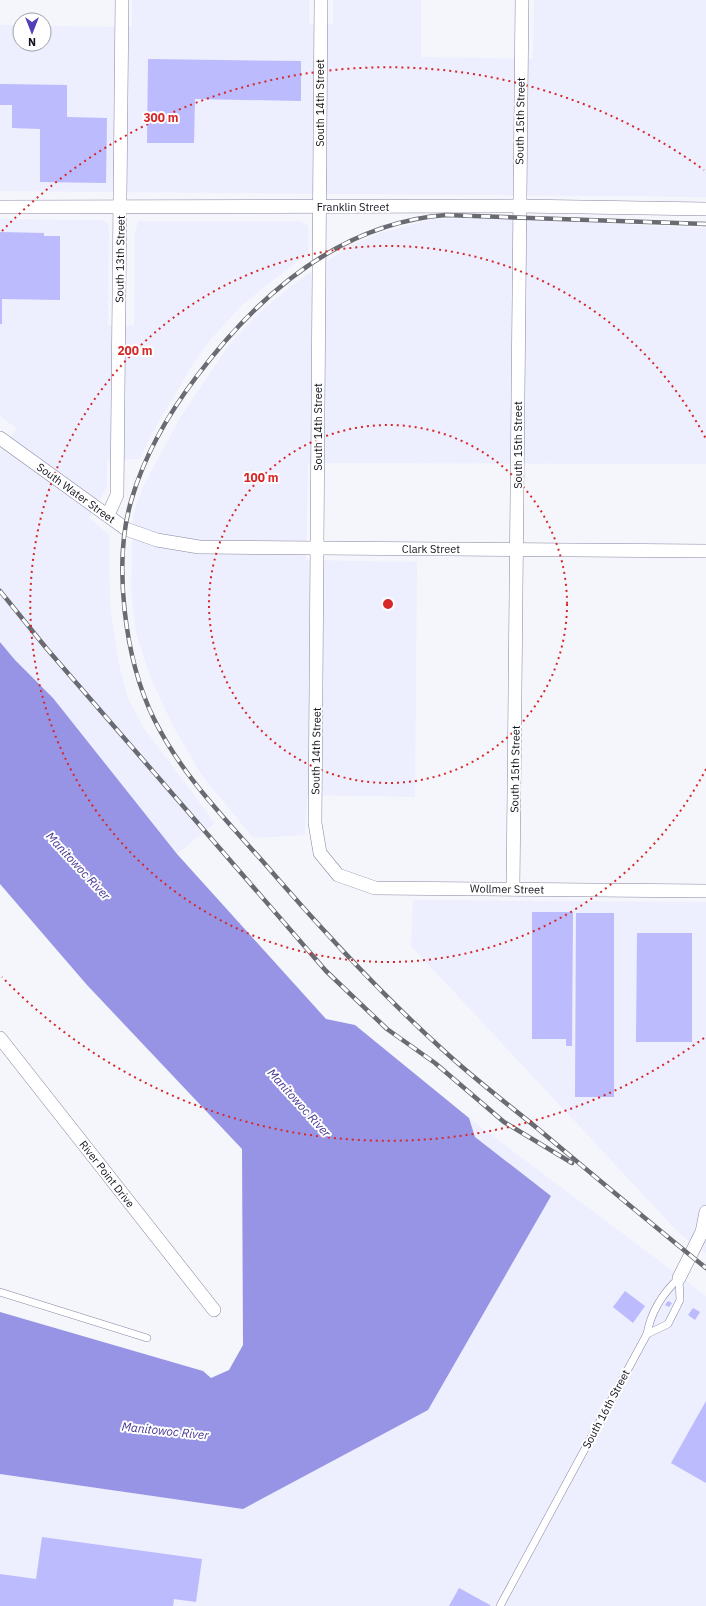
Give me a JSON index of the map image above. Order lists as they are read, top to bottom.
{
  "streets": {
    "street": [
      "South 14th Street",
      "South 15th Street",
      "Franklin Street",
      "South 13th Street",
      "South Water Street",
      "Clark Street",
      "Wollmer Street",
      "River Point Drive",
      "South 16th Street"
    ]
  },
  "crossings": [
    ["South 14th Street", "Franklin Street"],
    ["South 14th Street", "Clark Street"],
    ["South 14th Street", "Wollmer Street"],
    ["South 15th Street", "Franklin Street"],
    ["South 15th Street", "Clark Street"],
    ["South 15th Street", "Wollmer Street"],
    ["Franklin Street", "South 13th Street"],
    ["South 13th Street", "South Water Street"],
    ["South Water Street", "Clark Street"]
  ],
  "water": ["Manitowoc River"],
  "north": "bottom",
  "rings": ["300 m", "200 m", "100 m"]
}
